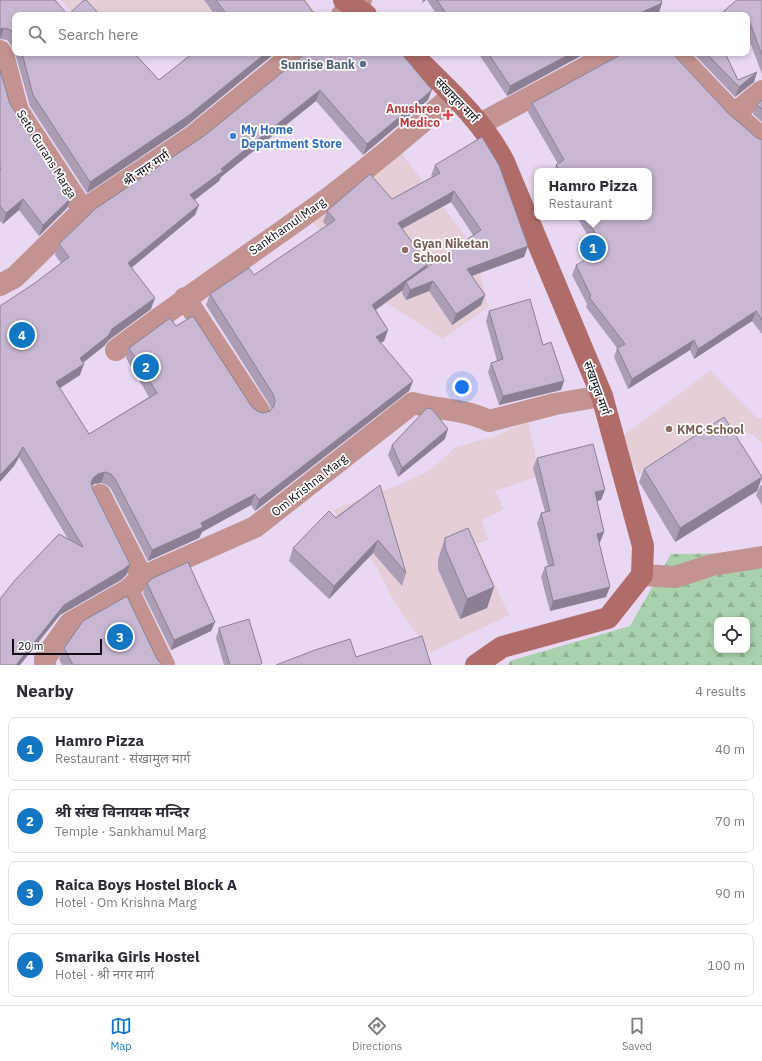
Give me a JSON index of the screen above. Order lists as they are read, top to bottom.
{
  "streets": {
    "main road": ["संखामुल मार्ग"],
    "street": [
      "Seto Gurans Marga",
      "श्री नगर मार्ग",
      "Sankhamul Marg",
      "Om Krishna Marg"
    ]
  },
  "crossings": [
    ["संखामुल मार्ग", "Sankhamul Marg"],
    ["संखामुल मार्ग", "Om Krishna Marg"],
    ["Seto Gurans Marga", "श्री नगर मार्ग"]
  ],
  "places": {
    "other": [
      "Sunrise Bank",
      "My Home Department Store",
      "Gyan Niketan School",
      "KMC School"
    ],
    "health": ["Anushree Medico"]
  },
  "scale_bar": "20 m",
  "page": {
    "search": "Search here",
    "popup": ["Hamro Pizza", "Restaurant"],
    "pins": [
      "1",
      "4",
      "2",
      "3"
    ],
    "scale": "20 m",
    "heading": ["Nearby", "4 results"],
    "list": [
      {
        "mark": "1",
        "name": "Hamro Pizza",
        "note": "Restaurant · संखामुल मार्ग",
        "value": "40 m"
      },
      {
        "mark": "2",
        "name": "श्री संख विनायक मन्दिर",
        "note": "Temple · Sankhamul Marg",
        "value": "70 m"
      },
      {
        "mark": "3",
        "name": "Raica Boys Hostel Block A",
        "note": "Hotel · Om Krishna Marg",
        "value": "90 m"
      },
      {
        "mark": "4",
        "name": "Smarika Girls Hostel",
        "note": "Hotel · श्री नगर मार्ग",
        "value": "100 m"
      }
    ],
    "nav": ["Map", "Directions", "Saved"]
  }
}
